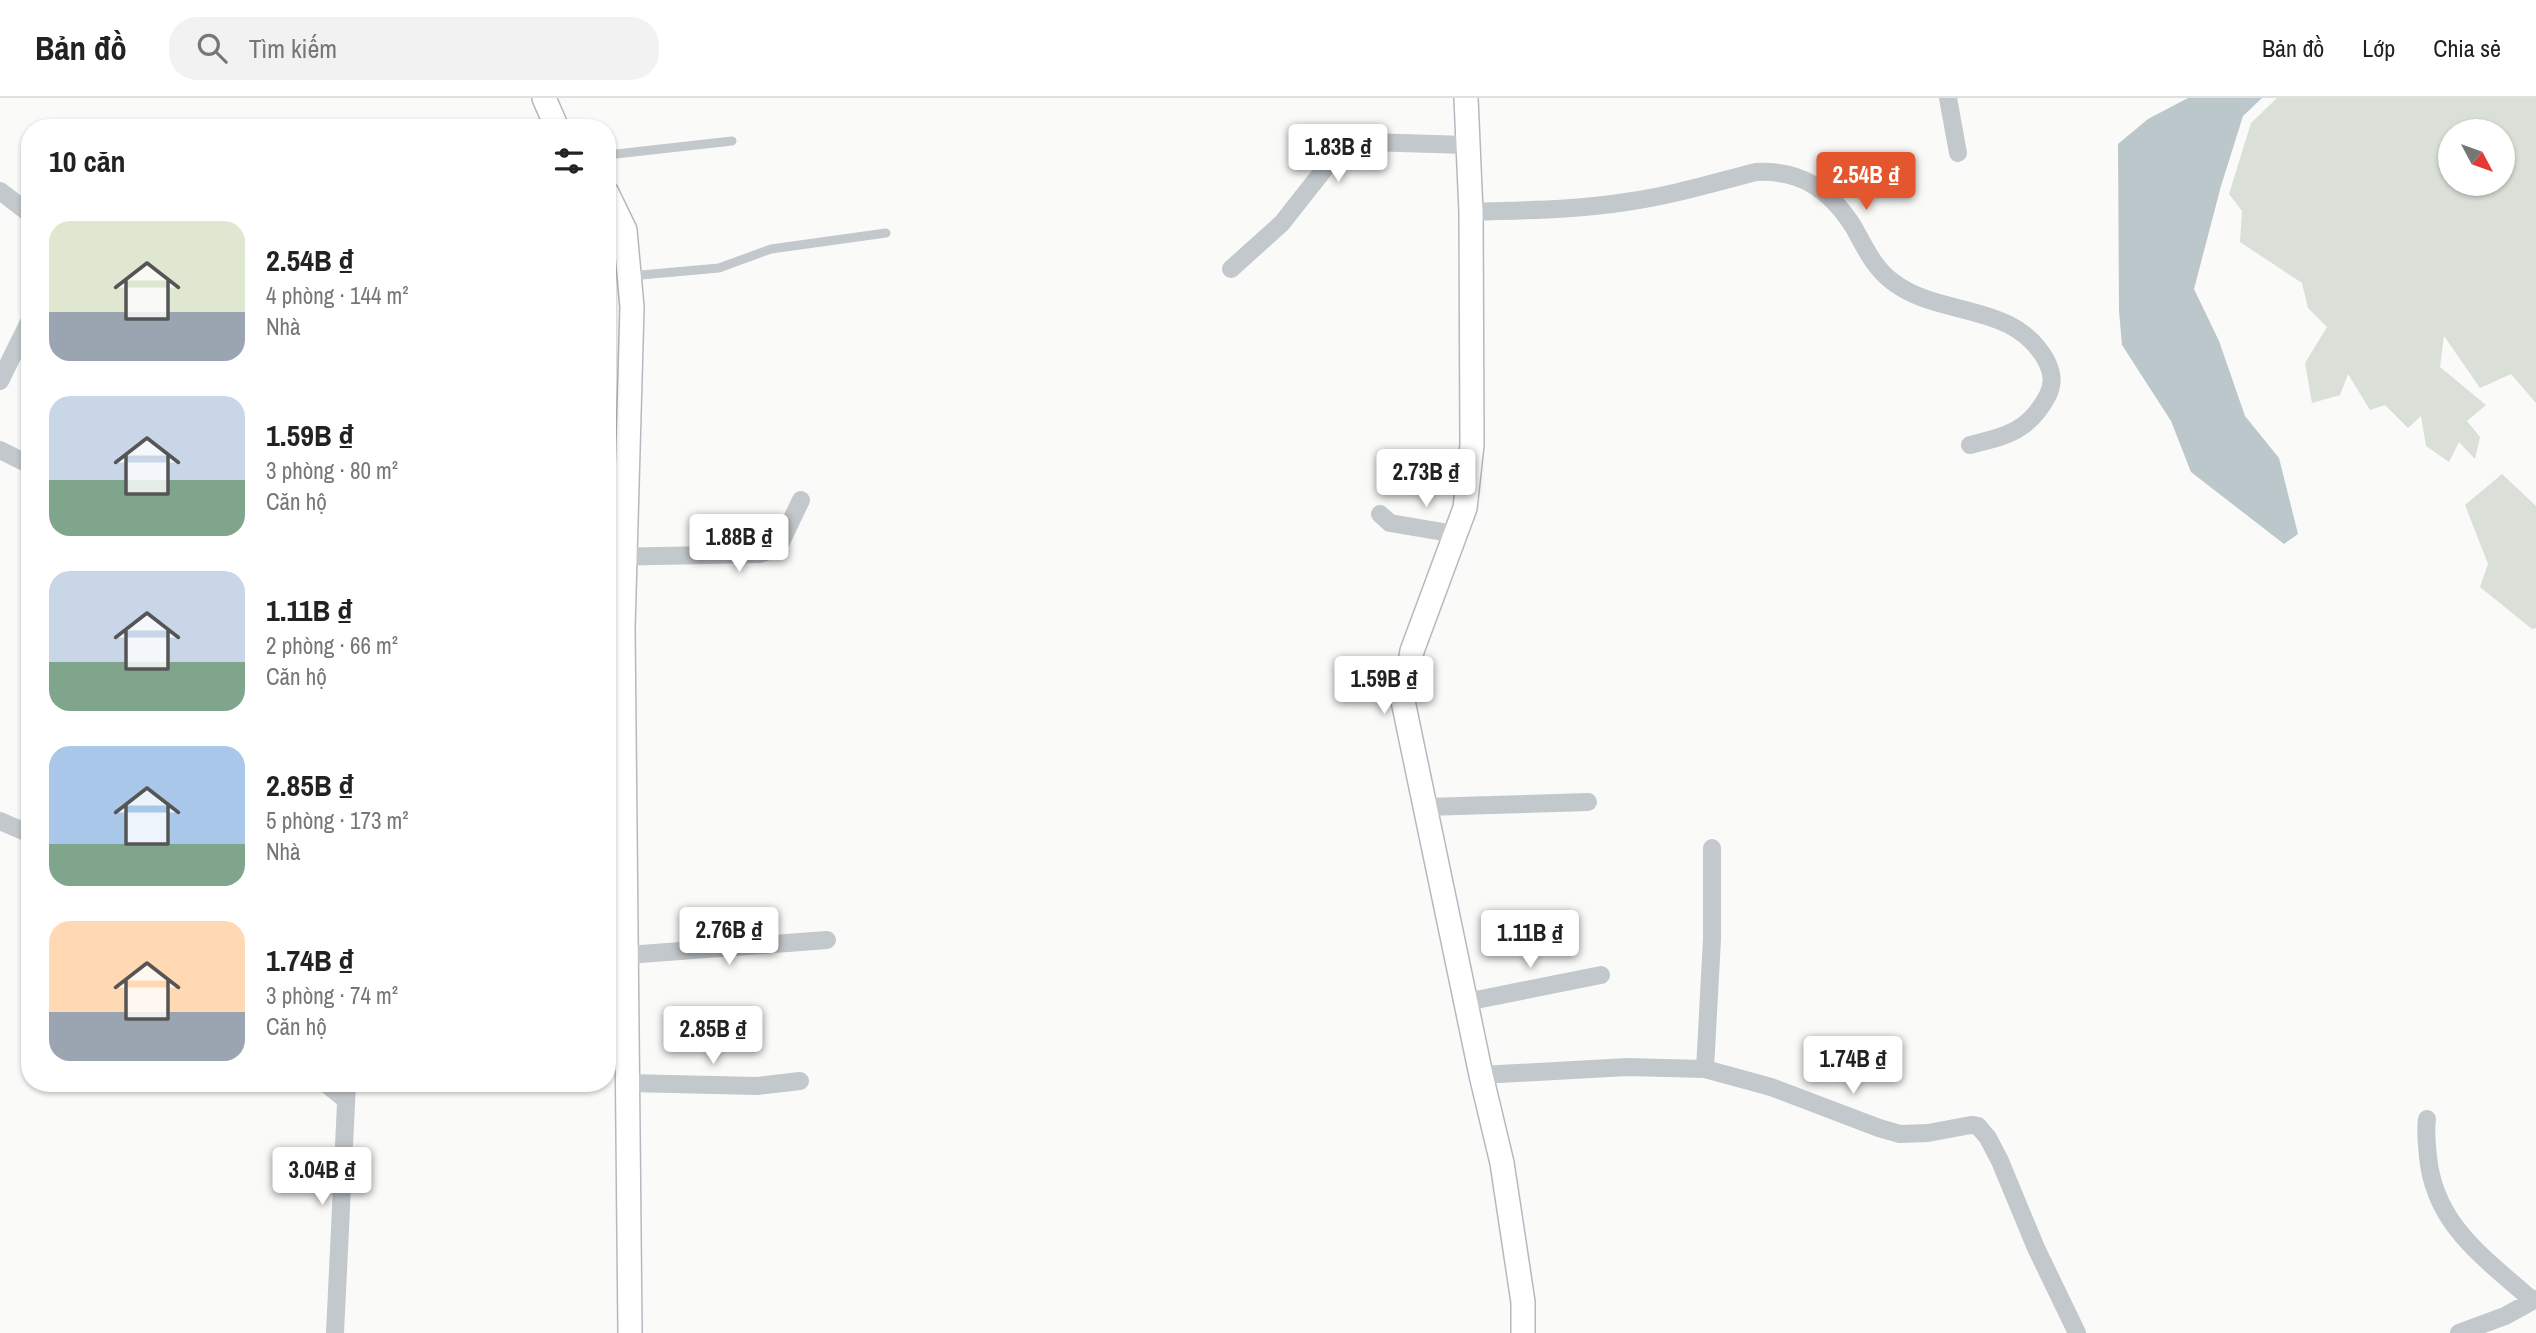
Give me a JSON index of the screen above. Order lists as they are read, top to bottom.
{
  "north": "bottom right",
  "page": {
    "header": "Bản đồ",
    "search": "Tìm kiếm",
    "nav": ["Bản đồ", "Lớp", "Chia sẻ"],
    "heading": "10 căn",
    "price": [
      "1.83B ₫",
      "2.54B ₫",
      "2.73B ₫",
      "1.88B ₫",
      "1.59B ₫",
      "2.76B ₫",
      "1.11B ₫",
      "2.85B ₫",
      "1.74B ₫",
      "3.04B ₫"
    ],
    "list": [
      {
        "name": "2.54B ₫",
        "note": "4 phòng · 144 m² · Nhà"
      },
      {
        "name": "1.59B ₫",
        "note": "3 phòng · 80 m² · Căn hộ"
      },
      {
        "name": "1.11B ₫",
        "note": "2 phòng · 66 m² · Căn hộ"
      },
      {
        "name": "2.85B ₫",
        "note": "5 phòng · 173 m² · Nhà"
      },
      {
        "name": "1.74B ₫",
        "note": "3 phòng · 74 m² · Căn hộ"
      }
    ]
  }
}
